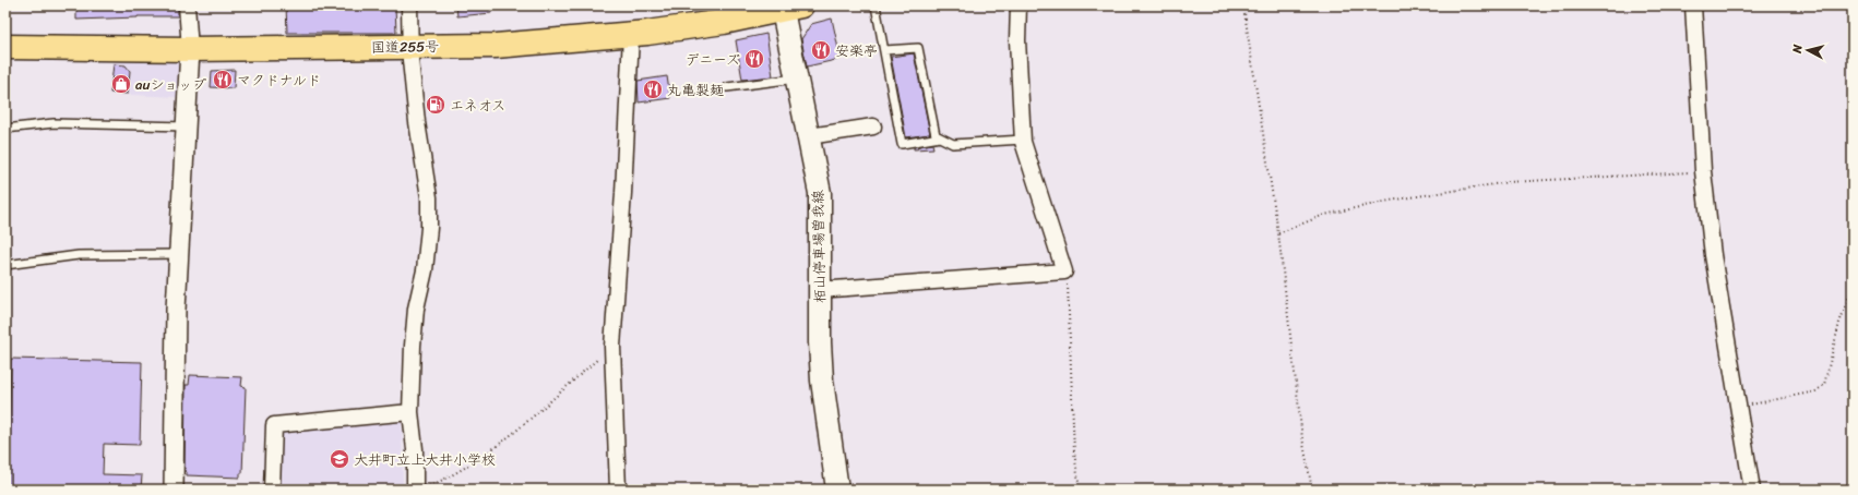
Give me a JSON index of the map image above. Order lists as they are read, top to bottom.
{
  "streets": {
    "highway": ["国道255号"],
    "main road": ["栢山停車場曽我線"]
  },
  "crossings": [
    ["国道255号", "栢山停車場曽我線"]
  ],
  "places": {
    "restaurant": [
      "安楽亭",
      "デニーズ",
      "マクドナルド",
      "丸亀製麺"
    ],
    "shop": ["auショップ"],
    "fuel station": ["エネオス"],
    "school or university": ["大井町立上大井小学校"]
  },
  "north": "left"
}
